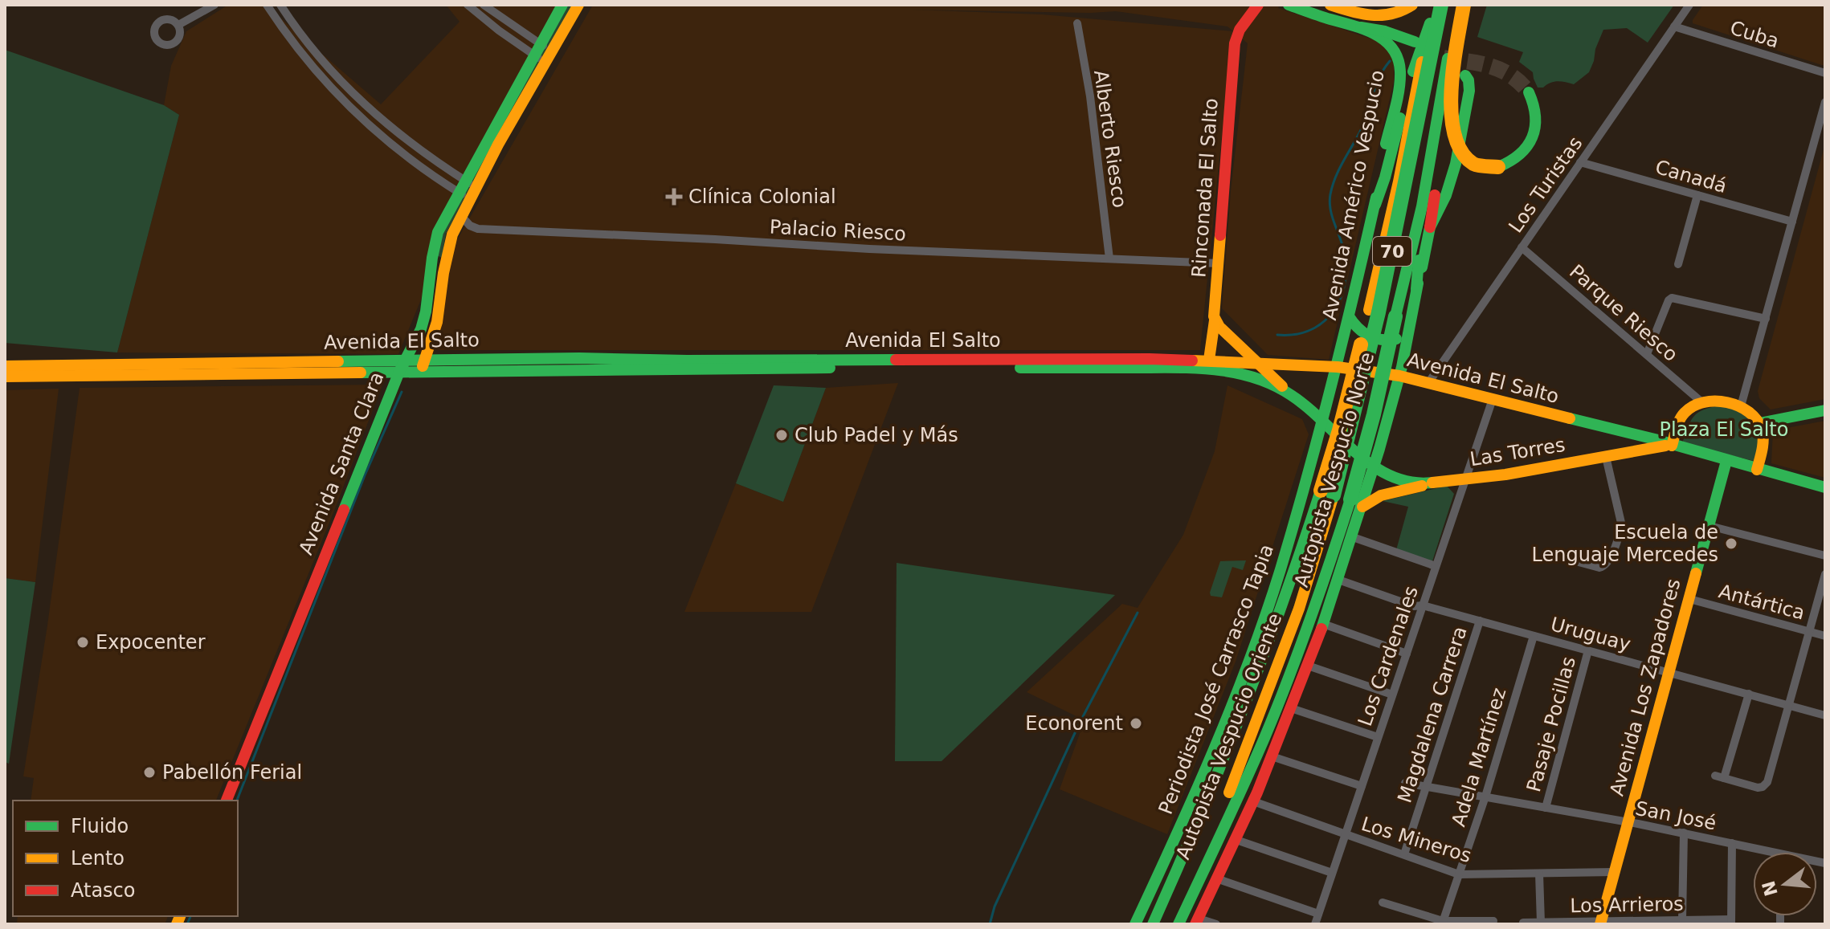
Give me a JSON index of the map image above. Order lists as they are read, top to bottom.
{
  "streets": {
    "main road": [
      "Rinconada El Salto",
      "Avenida Américo Vespucio",
      "70",
      "Avenida El Salto",
      "Las Torres",
      "Avenida Santa Clara",
      "Autopista Vespucio Norte",
      "Periodista José Carrasco Tapia",
      "Avenida Los Zapadores",
      "Autopista Vespucio Oriente"
    ],
    "street": [
      "Cuba",
      "Alberto Riesco",
      "Canadá",
      "Los Turistas",
      "Palacio Riesco",
      "Parque Riesco",
      "Antártica",
      "Uruguay",
      "Los Cardenales",
      "Magdalena Carrera",
      "Pasaje Pocillas",
      "Adela Martínez",
      "San José",
      "Los Mineros",
      "Los Arrieros"
    ]
  },
  "crossings": [
    ["Cuba", "Los Turistas"],
    ["Alberto Riesco", "Palacio Riesco"],
    ["Canadá", "Los Turistas"],
    ["Los Turistas", "Parque Riesco"],
    ["Los Turistas", "Avenida El Salto"],
    ["Rinconada El Salto", "Palacio Riesco"],
    ["Rinconada El Salto", "Avenida El Salto"],
    ["Avenida Américo Vespucio", "Avenida El Salto"],
    ["Avenida Américo Vespucio", "Periodista José Carrasco Tapia"],
    ["Palacio Riesco", "Avenida Santa Clara"],
    ["Avenida El Salto", "Las Torres"],
    ["Avenida El Salto", "Avenida Santa Clara"],
    ["Avenida El Salto", "Los Cardenales"],
    ["Avenida El Salto", "Periodista José Carrasco Tapia"],
    ["Avenida El Salto", "Avenida Los Zapadores"],
    ["Las Torres", "Los Cardenales"],
    ["Autopista Vespucio Norte", "Autopista Vespucio Oriente"],
    ["Antártica", "Avenida Los Zapadores"],
    ["Uruguay", "Los Cardenales"],
    ["Uruguay", "Avenida Los Zapadores"],
    ["Uruguay", "Magdalena Carrera"],
    ["Uruguay", "Pasaje Pocillas"],
    ["Uruguay", "Adela Martínez"],
    ["Los Cardenales", "Los Mineros"],
    ["Avenida Los Zapadores", "San José"],
    ["Avenida Los Zapadores", "Los Mineros"],
    ["Avenida Los Zapadores", "Los Arrieros"],
    ["Magdalena Carrera", "San José"],
    ["Magdalena Carrera", "Los Mineros"],
    ["Pasaje Pocillas", "San José"],
    ["Adela Martínez", "San José"],
    ["Adela Martínez", "Los Mineros"]
  ],
  "parks": ["Plaza El Salto"],
  "places": {
    "health": ["Clínica Colonial"],
    "other": [
      "Club Padel y Más",
      "Escuela de Lenguaje Mercedes",
      "Expocenter",
      "Econorent",
      "Pabellón Ferial"
    ]
  },
  "legend": ["Fluido", "Lento", "Atasco"],
  "north": "left"
}
